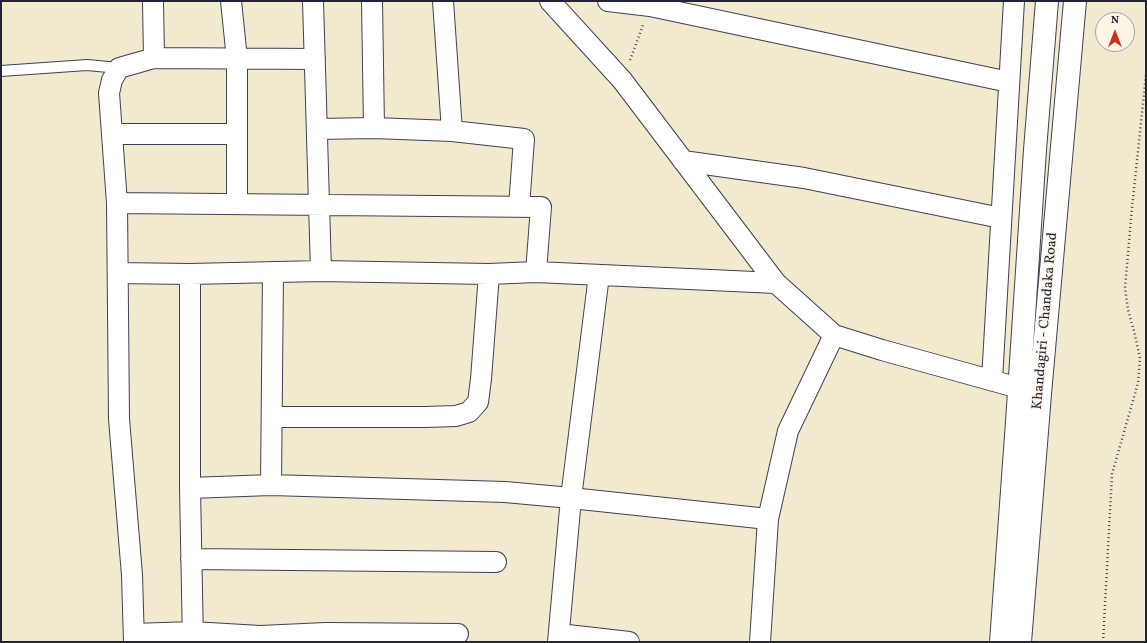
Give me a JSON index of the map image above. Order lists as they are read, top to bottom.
{
  "streets": {
    "main road": ["Khandagiri - Chandaka Road"]
  },
  "north": "top"
}
